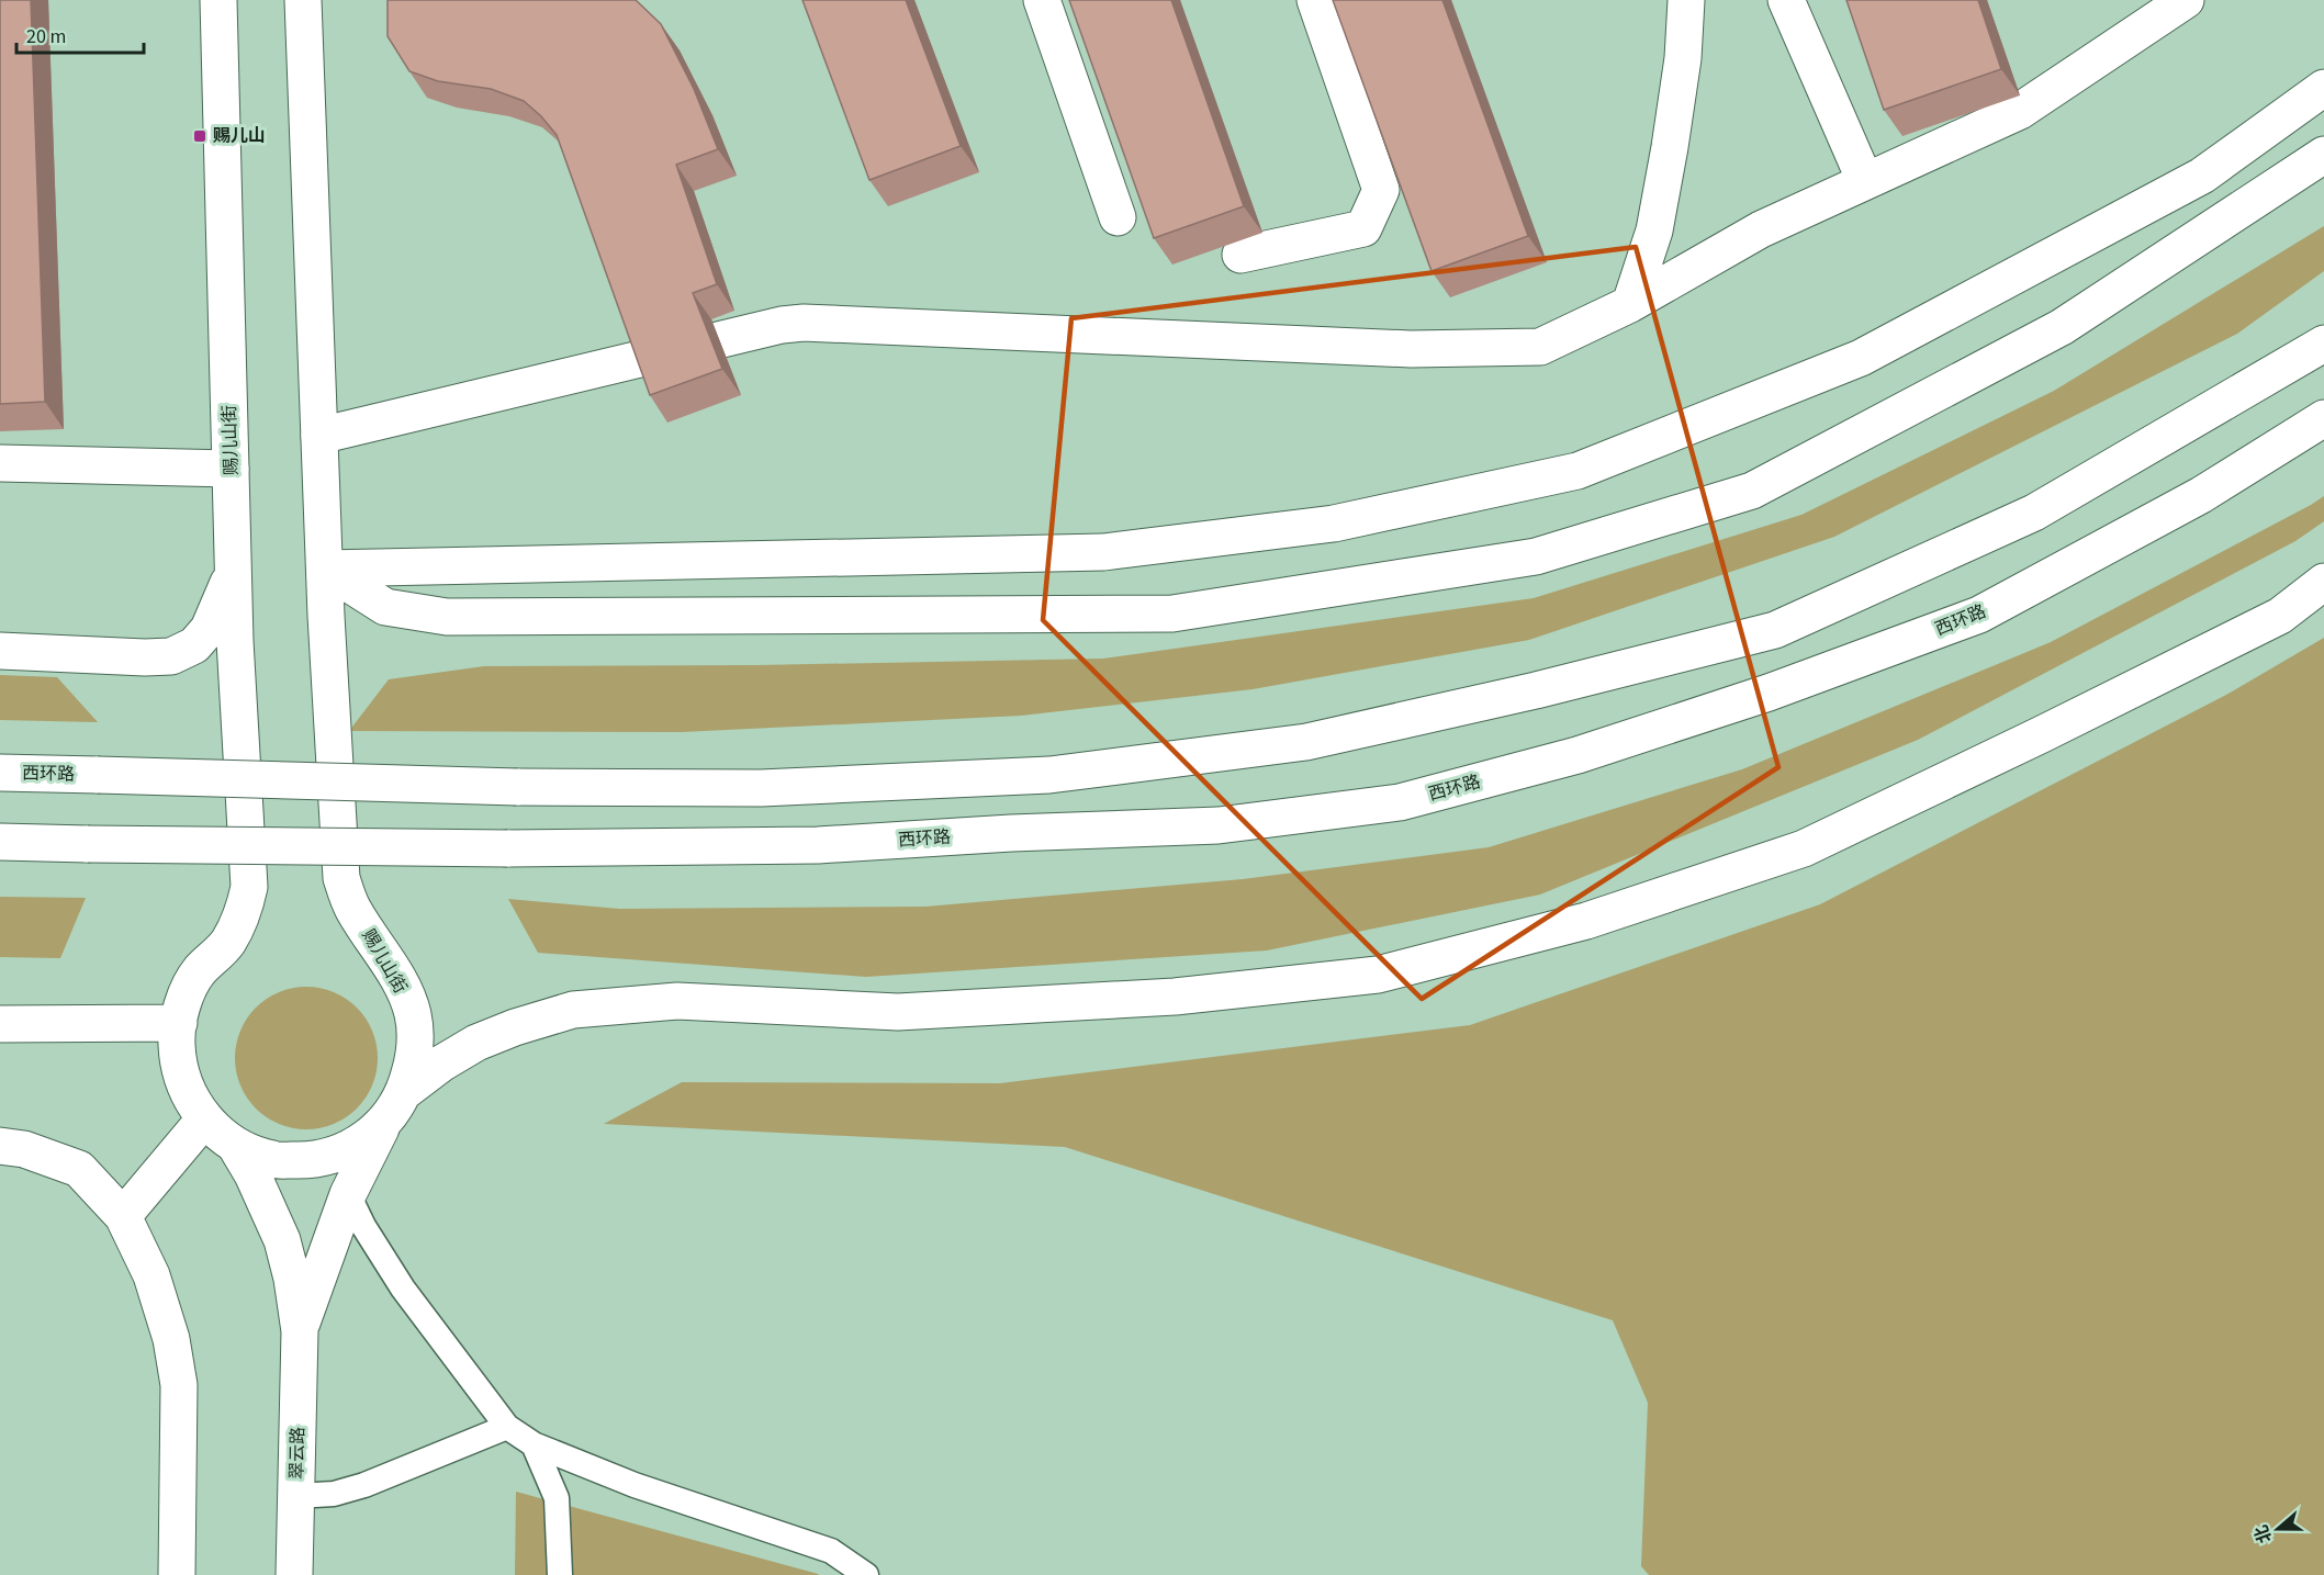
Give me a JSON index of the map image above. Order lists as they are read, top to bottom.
{
  "streets": {
    "main road": ["赐儿山街", "西环路", "翠云路"]
  },
  "places": {
    "transit": ["赐儿山"]
  },
  "scale_bar": "20 m",
  "north": "left"
}
